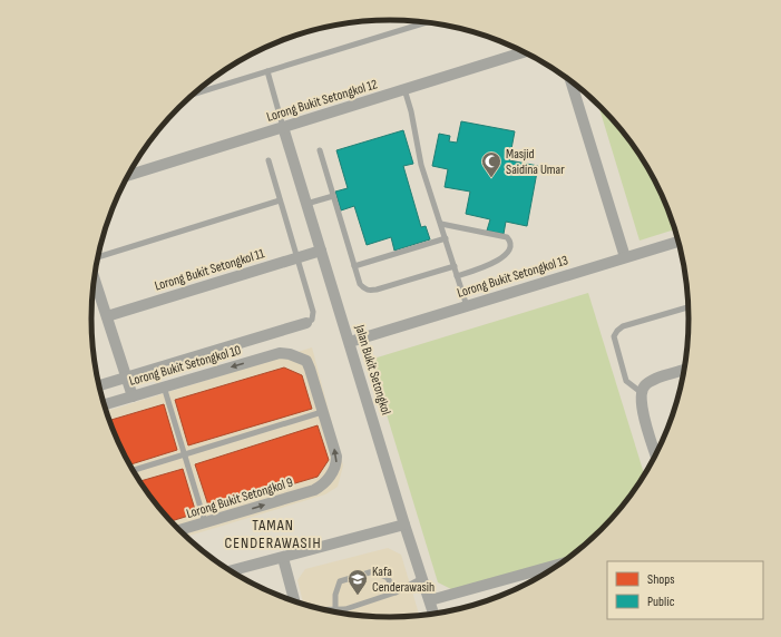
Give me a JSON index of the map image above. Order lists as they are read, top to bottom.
{
  "streets": {
    "street": [
      "Lorong Bukit Setongkol 12",
      "Lorong Bukit Setongkol 11",
      "Lorong Bukit Setongkol 13",
      "Lorong Bukit Setongkol 10",
      "Jalan Bukit Setongkol",
      "Lorong Bukit Setongkol 9"
    ]
  },
  "crossings": [
    ["Lorong Bukit Setongkol 12", "Jalan Bukit Setongkol"],
    ["Lorong Bukit Setongkol 11", "Jalan Bukit Setongkol"],
    ["Lorong Bukit Setongkol 13", "Jalan Bukit Setongkol"],
    ["Lorong Bukit Setongkol 10", "Lorong Bukit Setongkol 9"]
  ],
  "districts": ["TAMAN CENDERAWASIH"],
  "places": {
    "mosque": ["Masjid Saidina Umar"],
    "school or university": ["Kafa Cenderawasih"]
  },
  "legend": ["Shops", "Public"]
}
